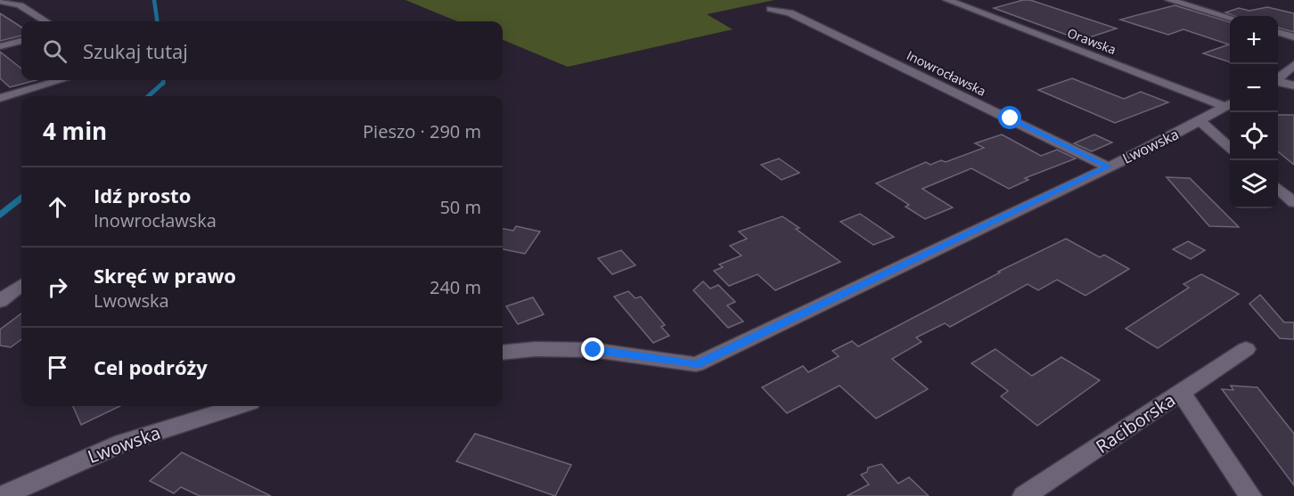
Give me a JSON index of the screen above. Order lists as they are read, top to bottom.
{
  "streets": {
    "street": [
      "Orawska",
      "Inowrocławska",
      "Lwowska",
      "Raciborska"
    ]
  },
  "crossings": [
    ["Orawska", "Lwowska"],
    ["Inowrocławska", "Lwowska"]
  ],
  "page": {
    "map_buttons": ["+", "−"],
    "search": "Szukaj tutaj",
    "heading": ["4 min", "Pieszo · 290 m"],
    "list": [
      ["Idź prosto", "Inowrocławska", "50 m"],
      ["Skręć w prawo", "Lwowska", "240 m"],
      "Cel podróży"
    ]
  }
}
